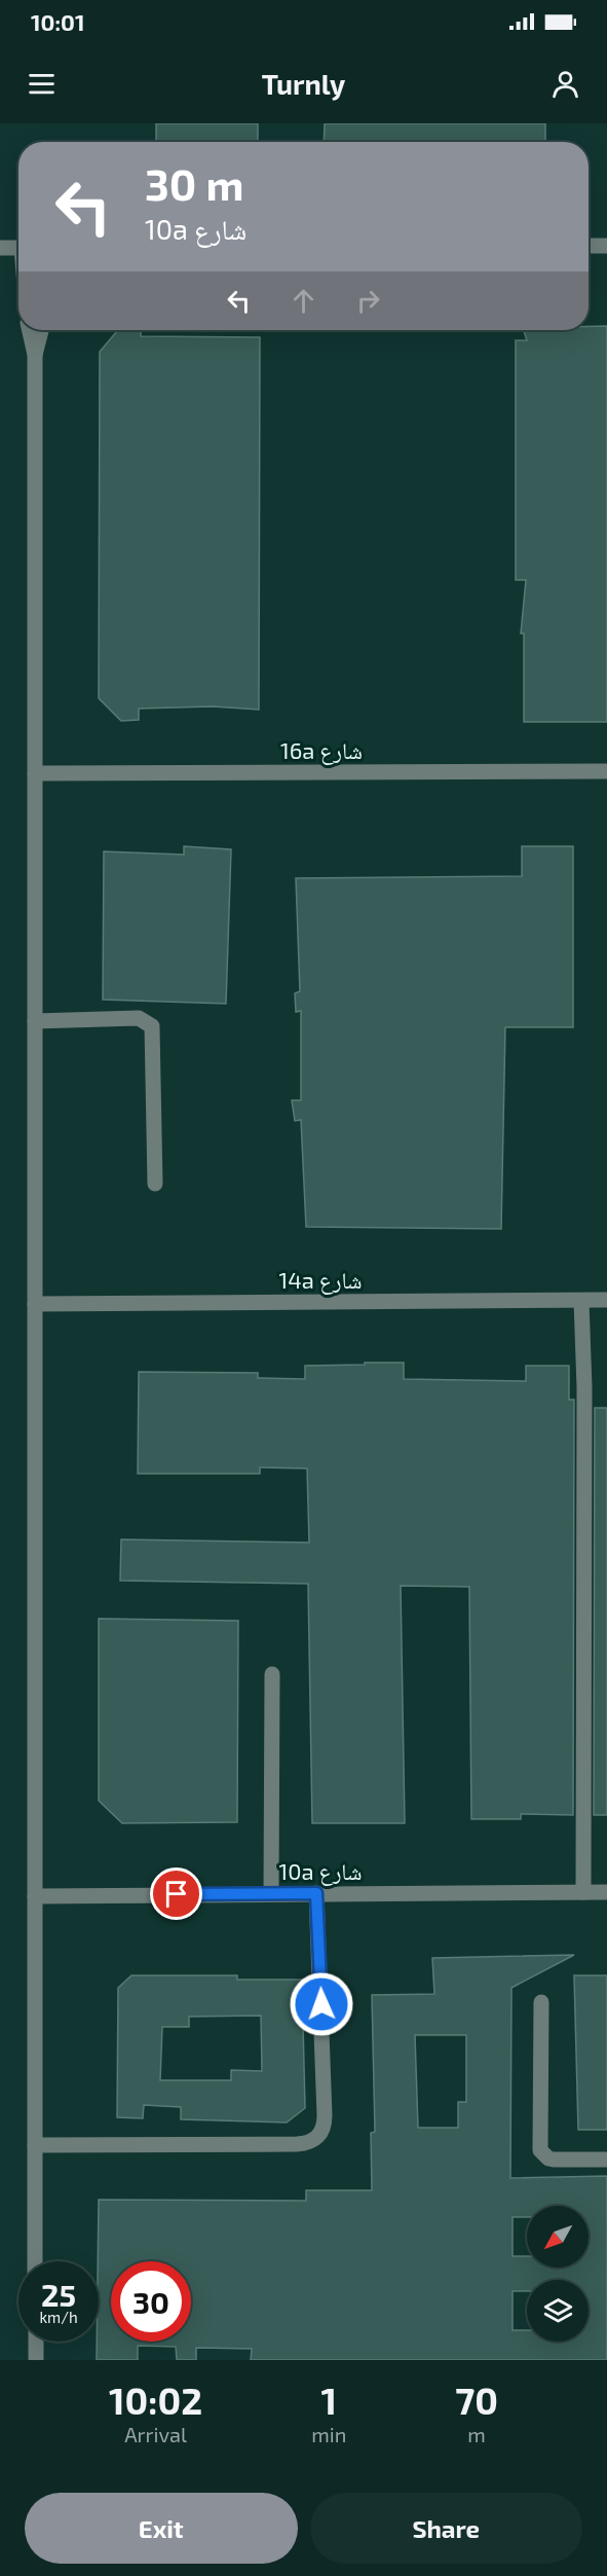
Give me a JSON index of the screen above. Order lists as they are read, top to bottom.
{
  "streets": {
    "street": ["16a شارع", "14a شارع", "10a شارع"]
  },
  "north": "bottom left",
  "page": {
    "status": "10:01",
    "header": "Turnly",
    "turn": ["30 m", "10a شارع"],
    "speed": "25 km/h",
    "limit": "30",
    "eta": [
      "10:02",
      "Arrival",
      "1",
      "min",
      "70",
      "m"
    ],
    "buttons": ["Exit", "Share"]
  }
}
